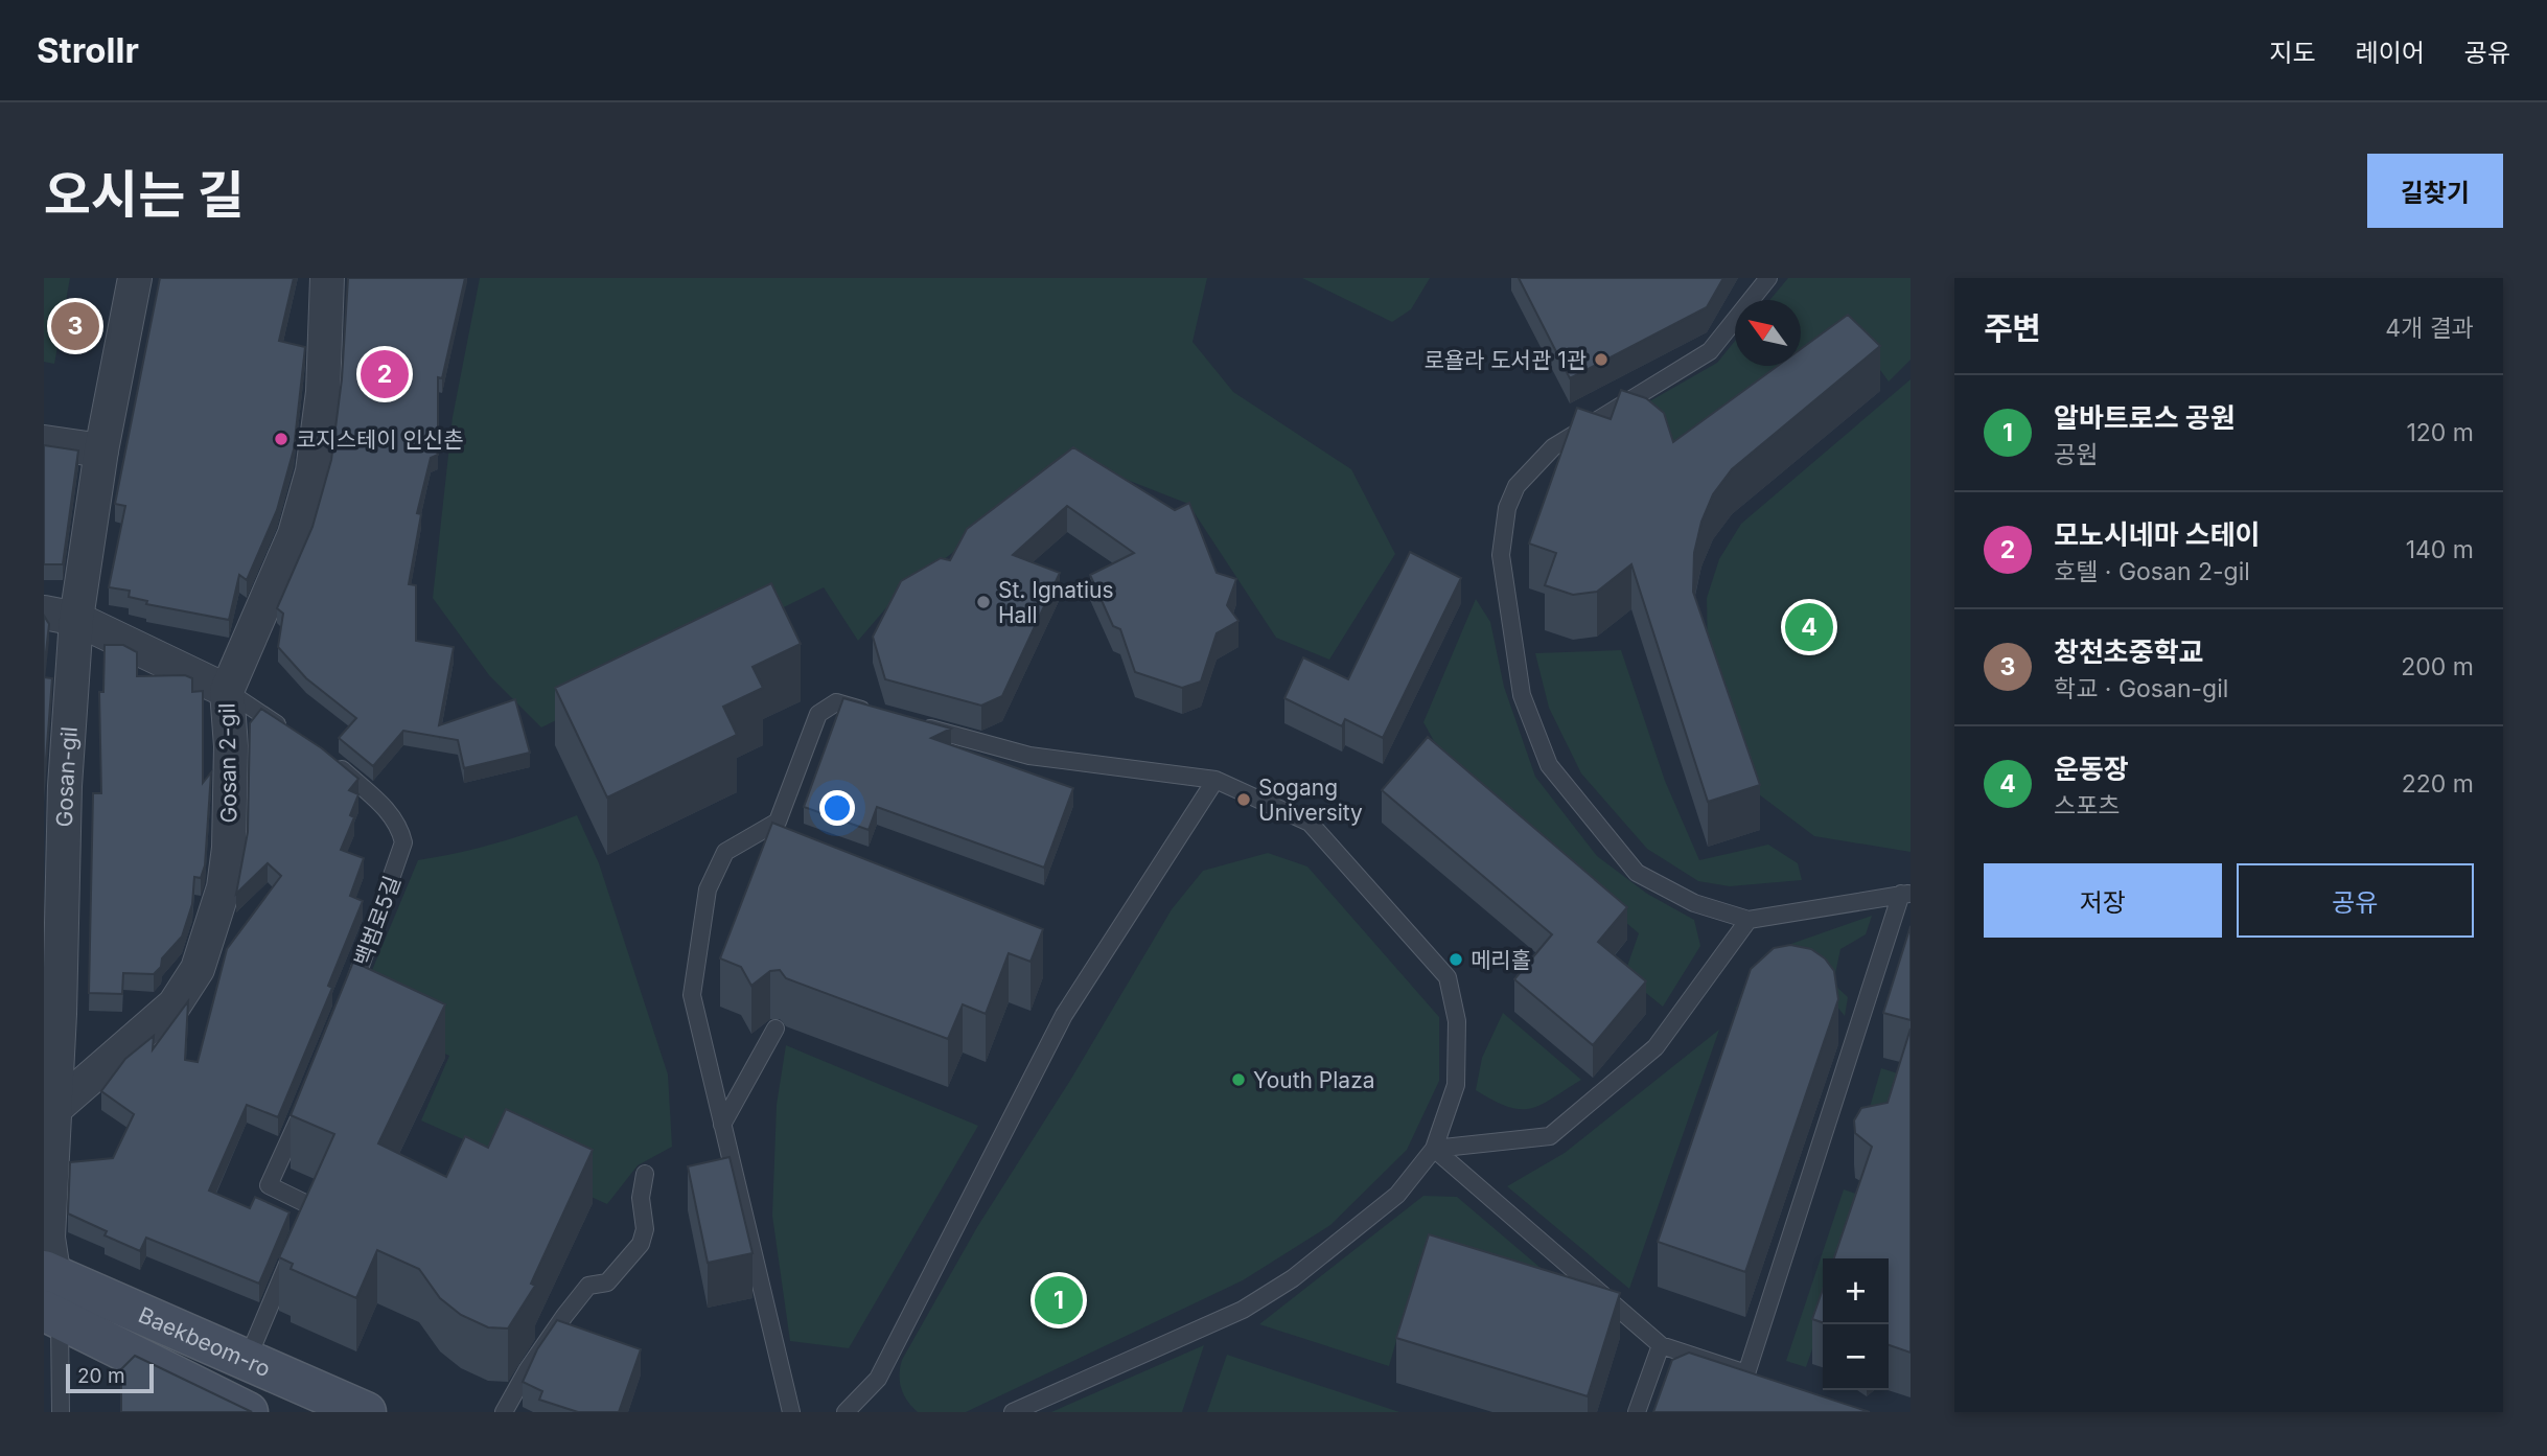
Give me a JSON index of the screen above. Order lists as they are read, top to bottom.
{
  "streets": {
    "main road": ["Baekbeom-ro"],
    "street": ["Gosan 2-gil", "Gosan-gil"],
    "lane": ["백범로5길"]
  },
  "crossings": [
    ["Gosan 2-gil", "Gosan-gil"],
    ["Gosan-gil", "Baekbeom-ro"]
  ],
  "places": [
    "로욜라 도서관 1관",
    "코지스테이 인신촌",
    "St. Ignatius Hall",
    "Sogang University",
    "메리홀",
    "Youth Plaza"
  ],
  "scale_bar": "20 m",
  "north": "top left",
  "page": {
    "header": "Strollr",
    "nav": ["지도", "레이어", "공유"],
    "title": "오시는 길",
    "buttons": [
      "길찾기",
      ["저장", "공유"]
    ],
    "heading": ["주변", "4개 결과"],
    "pins": [
      "3",
      "2",
      "4",
      "1"
    ],
    "list": [
      {
        "mark": "1",
        "name": "알바트로스 공원",
        "note": "공원",
        "value": "120 m"
      },
      {
        "mark": "2",
        "name": "모노시네마 스테이",
        "note": "호텔 · Gosan 2-gil",
        "value": "140 m"
      },
      {
        "mark": "3",
        "name": "창천초중학교",
        "note": "학교 · Gosan-gil",
        "value": "200 m"
      },
      {
        "mark": "4",
        "name": "운동장",
        "note": "스포츠",
        "value": "220 m"
      }
    ],
    "map_buttons": ["+", "−"],
    "scale": "20 m"
  }
}
